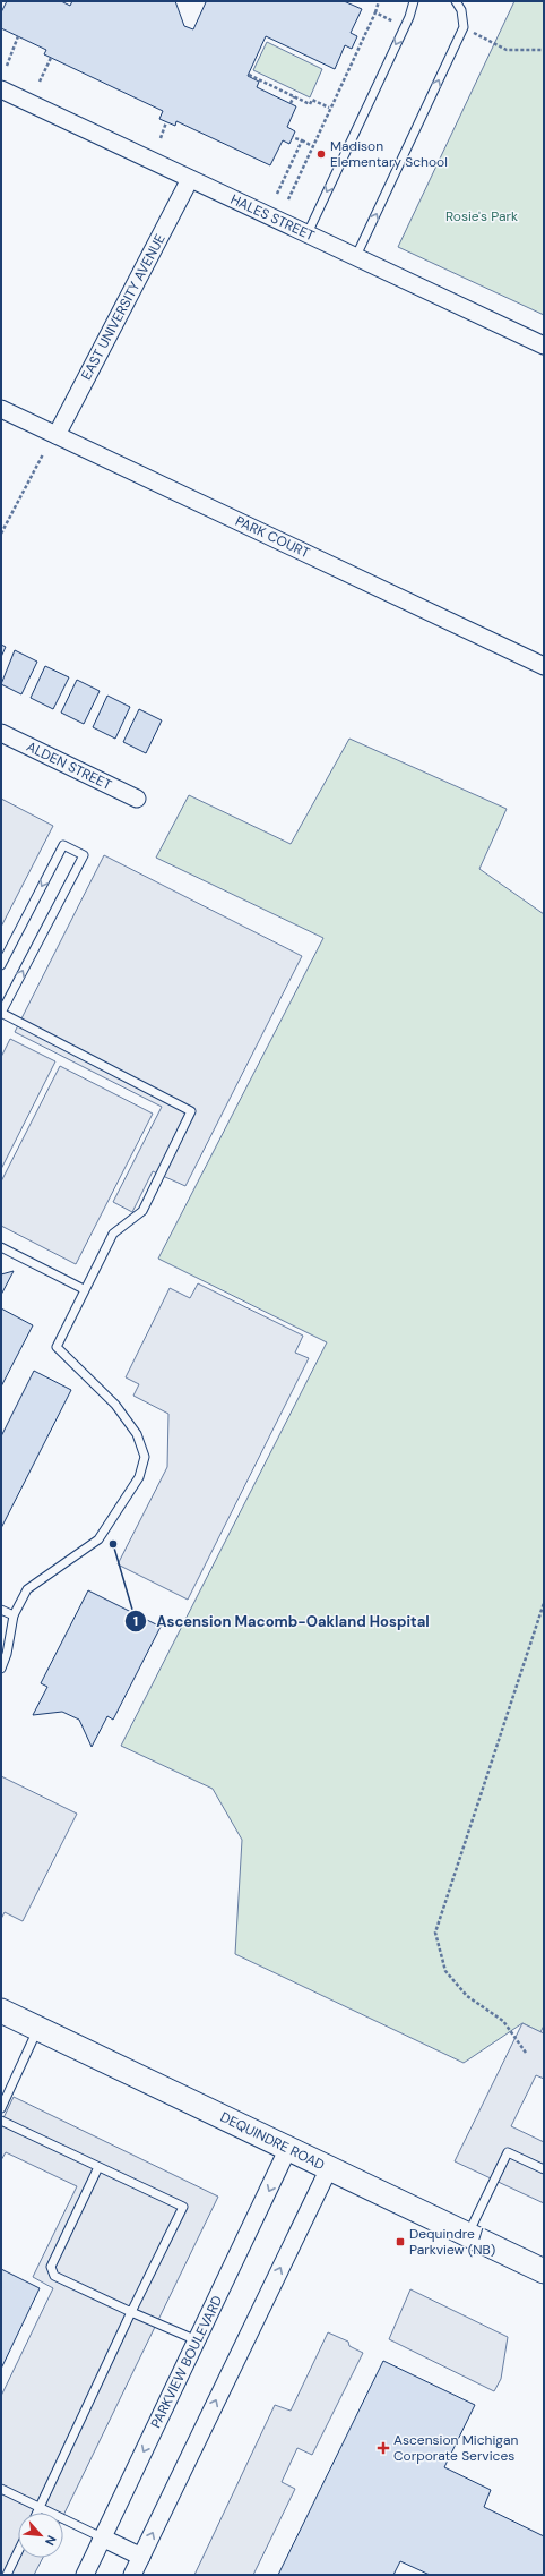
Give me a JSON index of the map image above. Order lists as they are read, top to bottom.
{
  "streets": {
    "main road": ["DEQUINDRE ROAD"],
    "street": [
      "HALES STREET",
      "EAST UNIVERSITY AVENUE",
      "PARK COURT",
      "ALDEN STREET",
      "PARKVIEW BOULEVARD"
    ]
  },
  "crossings": [
    ["HALES STREET", "EAST UNIVERSITY AVENUE"],
    ["EAST UNIVERSITY AVENUE", "PARK COURT"],
    ["DEQUINDRE ROAD", "PARKVIEW BOULEVARD"]
  ],
  "parks": ["Rosie's Park"],
  "places": {
    "other": ["Madison Elementary School", "Ascension Macomb-Oakland Hospital"],
    "transit": ["Dequindre / Parkview (NB)"],
    "health": ["Ascension Michigan Corporate Services"]
  },
  "north": "bottom right"
}
